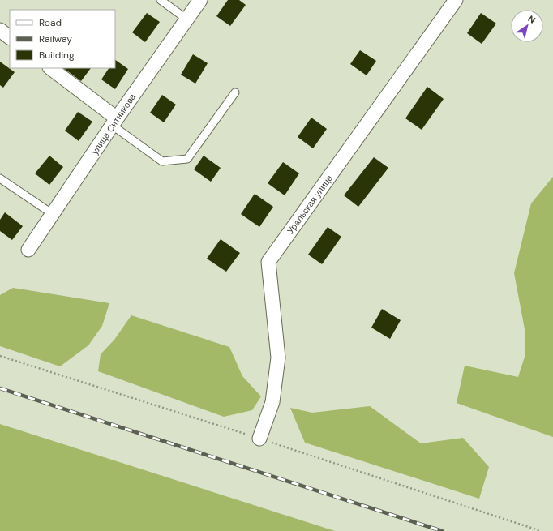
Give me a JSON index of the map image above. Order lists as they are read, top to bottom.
{
  "streets": {
    "street": ["улица Ситникова", "Уральская улица"]
  },
  "legend": ["Road", "Railway", "Building"],
  "north": "top right"
}
